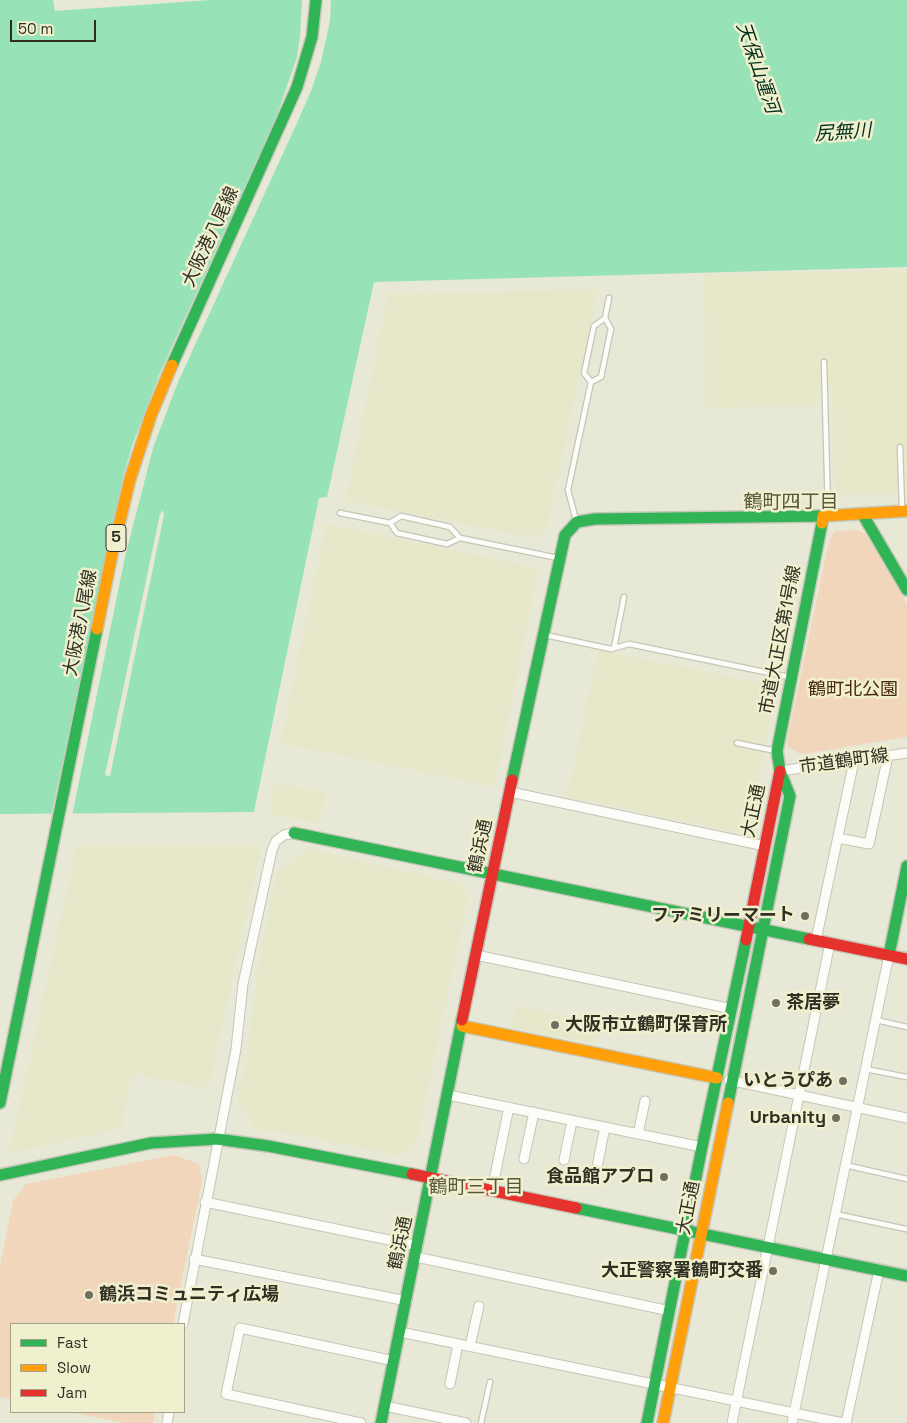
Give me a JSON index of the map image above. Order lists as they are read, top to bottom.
{
  "streets": {
    "street": [
      "大阪港八尾線",
      "5",
      "市道大正区第1号線",
      "市道鶴町線",
      "大正通",
      "鶴浜通"
    ]
  },
  "crossings": [
    ["市道大正区第1号線", "市道鶴町線"],
    ["市道大正区第1号線", "大正通"],
    ["市道鶴町線", "大正通"]
  ],
  "districts": ["鶴町四丁目", "鶴町三丁目"],
  "water": ["天保山運河", "尻無川"],
  "parks": ["鶴町北公園"],
  "places": [
    "ファミリーマート",
    "茶居夢",
    "大阪市立鶴町保育所",
    "いとうぴあ",
    "Urbanity",
    "食品館アプロ",
    "大正警察署鶴町交番",
    "鶴浜コミュニティ広場"
  ],
  "legend": ["Fast", "Slow", "Jam"],
  "scale_bar": "50 m"
}
